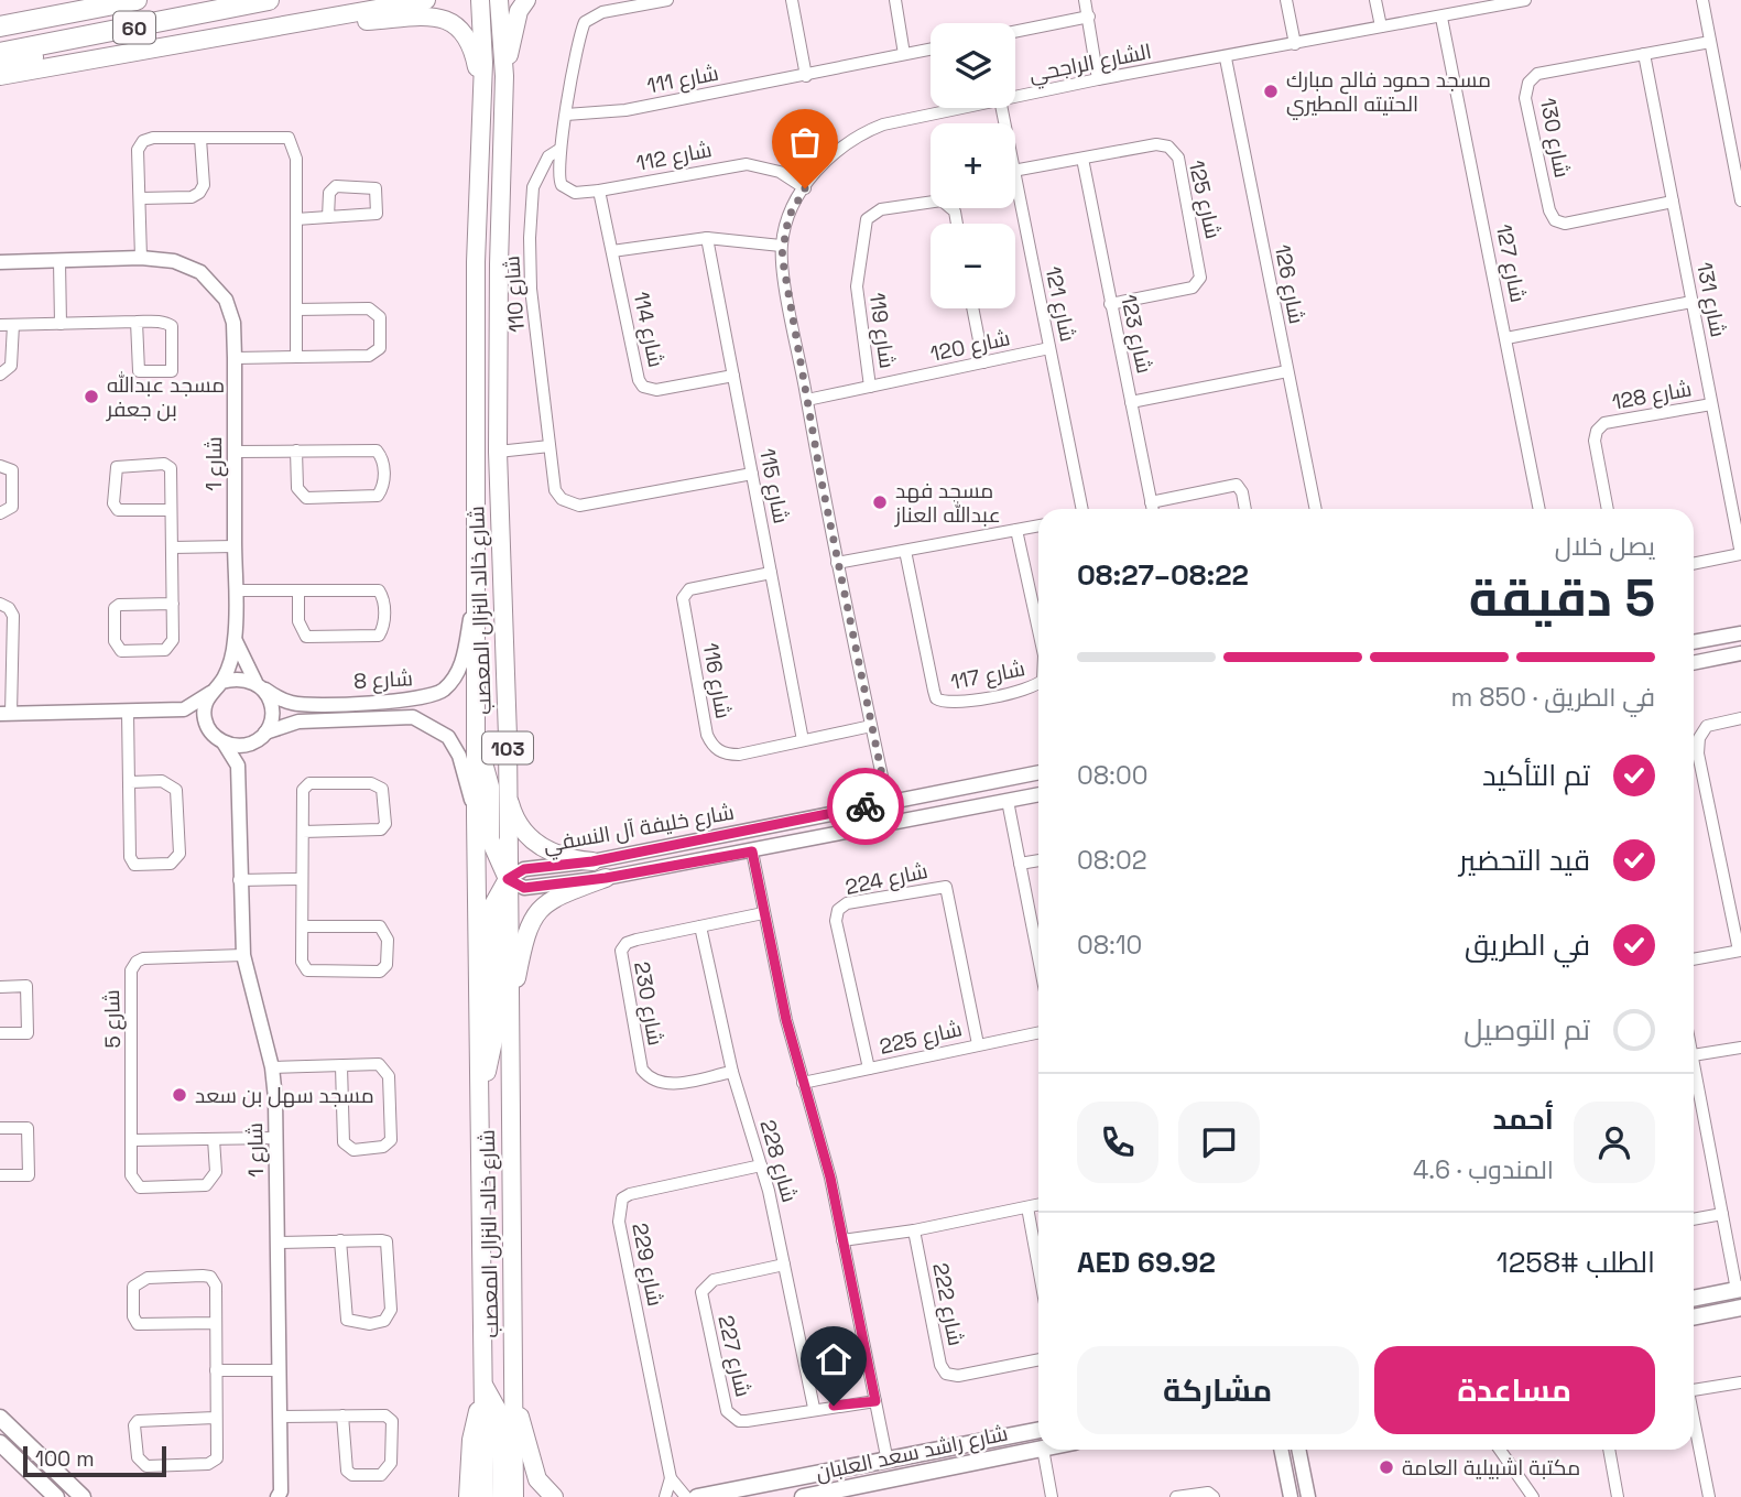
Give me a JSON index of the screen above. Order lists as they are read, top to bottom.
{
  "streets": {
    "highway": ["60"],
    "main road": ["شارع خالد النزال المعصب", "103", "شارع راشد سعد العلبان"],
    "street": [
      "الشارع الراجحي",
      "شارع 111",
      "شارع 130",
      "شارع 112",
      "شارع 125",
      "شارع 127",
      "شارع 126",
      "شارع 110",
      "شارع 131",
      "شارع 121",
      "114 شارع",
      "شارع 119",
      "شارع 123",
      "شارع 120",
      "شارع 128",
      "شارع 1",
      "شارع 115",
      "شارع 117",
      "شارع 8",
      "شارع 116",
      "شارع خليفة آل النسفي",
      "شارع 224",
      "شارع 230",
      "شارع 5",
      "شارع 225",
      "شارع 228",
      "شارع 229",
      "شارع 222",
      "شارع 227"
    ]
  },
  "crossings": [
    ["الشارع الراجحي", "شارع 112"],
    ["الشارع الراجحي", "شارع 127"],
    ["الشارع الراجحي", "شارع 126"],
    ["الشارع الراجحي", "شارع 120"],
    ["الشارع الراجحي", "شارع 116"],
    ["الشارع الراجحي", "شارع خليفة آل النسفي"],
    ["شارع 111", "شارع 110"],
    ["شارع 130", "شارع 131"],
    ["شارع 112", "شارع 110"],
    ["شارع 112", "114 شارع"],
    ["شارع 125", "شارع 123"],
    ["شارع 110", "شارع 115"],
    ["شارع 131", "شارع 128"],
    ["شارع 121", "شارع 120"],
    ["114 شارع", "شارع 115"],
    ["شارع 119", "شارع 120"],
    ["شارع 1", "شارع 8"],
    ["شارع 1", "شارع 5"],
    ["شارع 115", "شارع 116"],
    ["شارع خالد النزال المعصب", "شارع 8"],
    ["شارع خالد النزال المعصب", "شارع خليفة آل النسفي"],
    ["شارع 224", "شارع 225"],
    ["شارع 230", "شارع 228"],
    ["شارع 228", "شارع 229"],
    ["شارع 228", "شارع 227"]
  ],
  "places": [
    "مسجد حمود فالح مبارك الحتيته المطيري",
    "مسجد عبدالله بن جعفر",
    "مسجد فهد عبدالله العناز",
    "مسجد سهل بن سعد",
    "مكتبة اشبيلية العامة"
  ],
  "scale_bar": "100 m",
  "page": {
    "map_buttons": ["+", "−"],
    "heading": ["5 دقيقة", "يصل خلال", "08:22–08:27"],
    "panel": [
      "أحمد",
      "المندوب · 4.6",
      "الطلب #1258",
      "AED 69.92"
    ],
    "bar": "في الطريق · 850 m",
    "list": [
      ["تم التأكيد", "08:00"],
      ["قيد التحضير", "08:02"],
      ["في الطريق", "08:10"],
      "تم التوصيل"
    ],
    "buttons": ["مساعدة", "مشاركة"],
    "scale": "100 m"
  }
}
